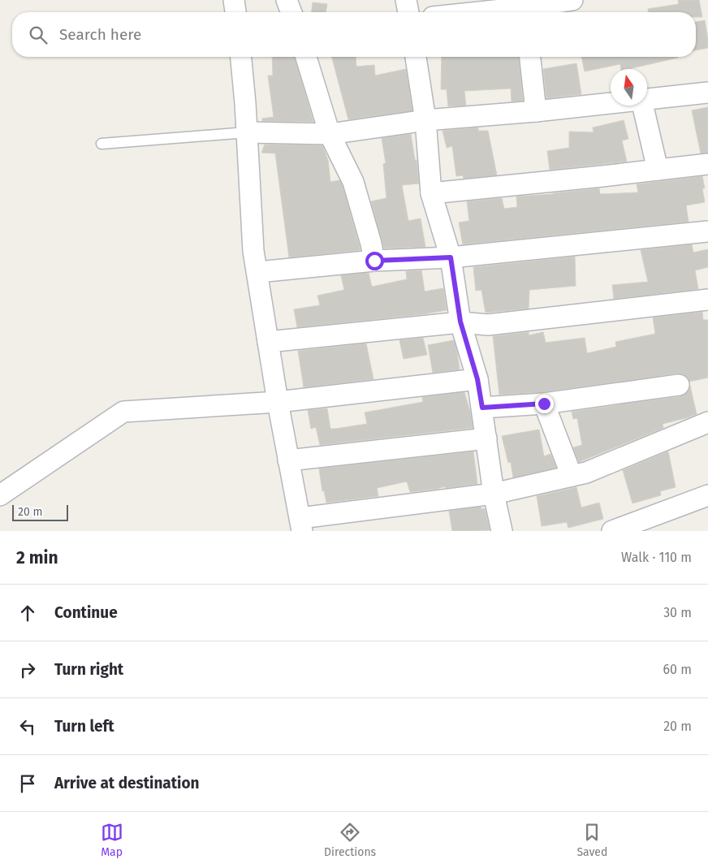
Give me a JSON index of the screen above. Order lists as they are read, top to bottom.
{
  "scale_bar": "20 m",
  "north": "top",
  "page": {
    "search": "Search here",
    "scale": "20 m",
    "heading": ["2 min", "Walk · 110 m"],
    "list": [
      ["Continue", "30 m"],
      ["Turn right", "60 m"],
      ["Turn left", "20 m"],
      "Arrive at destination"
    ],
    "nav": ["Map", "Directions", "Saved"]
  }
}
